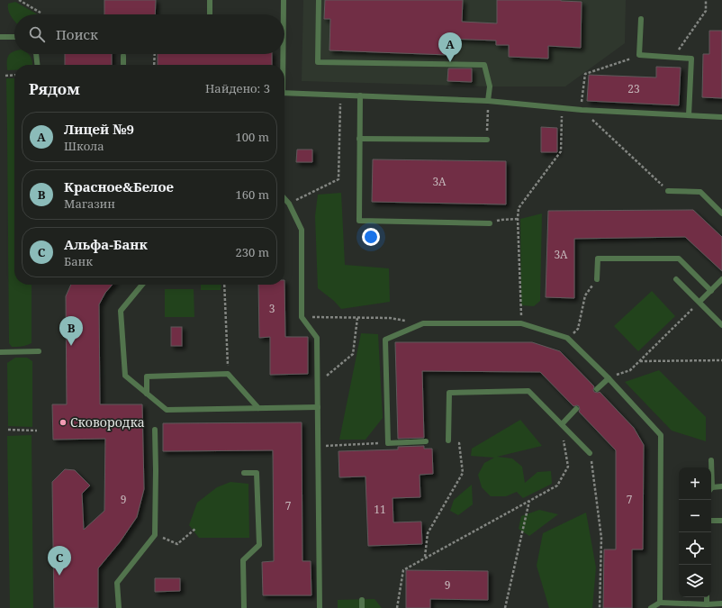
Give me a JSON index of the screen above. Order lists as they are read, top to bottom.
{
  "places": ["Сковородка"],
  "house_numbers": [
    "23",
    "3А",
    "3А",
    "3",
    "9",
    "7",
    "7",
    "11",
    "9"
  ],
  "page": {
    "search": "Поиск",
    "pins": ["A", "B", "C"],
    "heading": ["Рядом", "Найдено: 3"],
    "list": [
      {
        "mark": "A",
        "name": "Лицей №9",
        "note": "Школа",
        "value": "100 m"
      },
      {
        "mark": "B",
        "name": "Красное&Белое",
        "note": "Магазин",
        "value": "160 m"
      },
      {
        "mark": "C",
        "name": "Альфа-Банк",
        "note": "Банк",
        "value": "230 m"
      }
    ],
    "map_buttons": ["+", "−"]
  }
}
